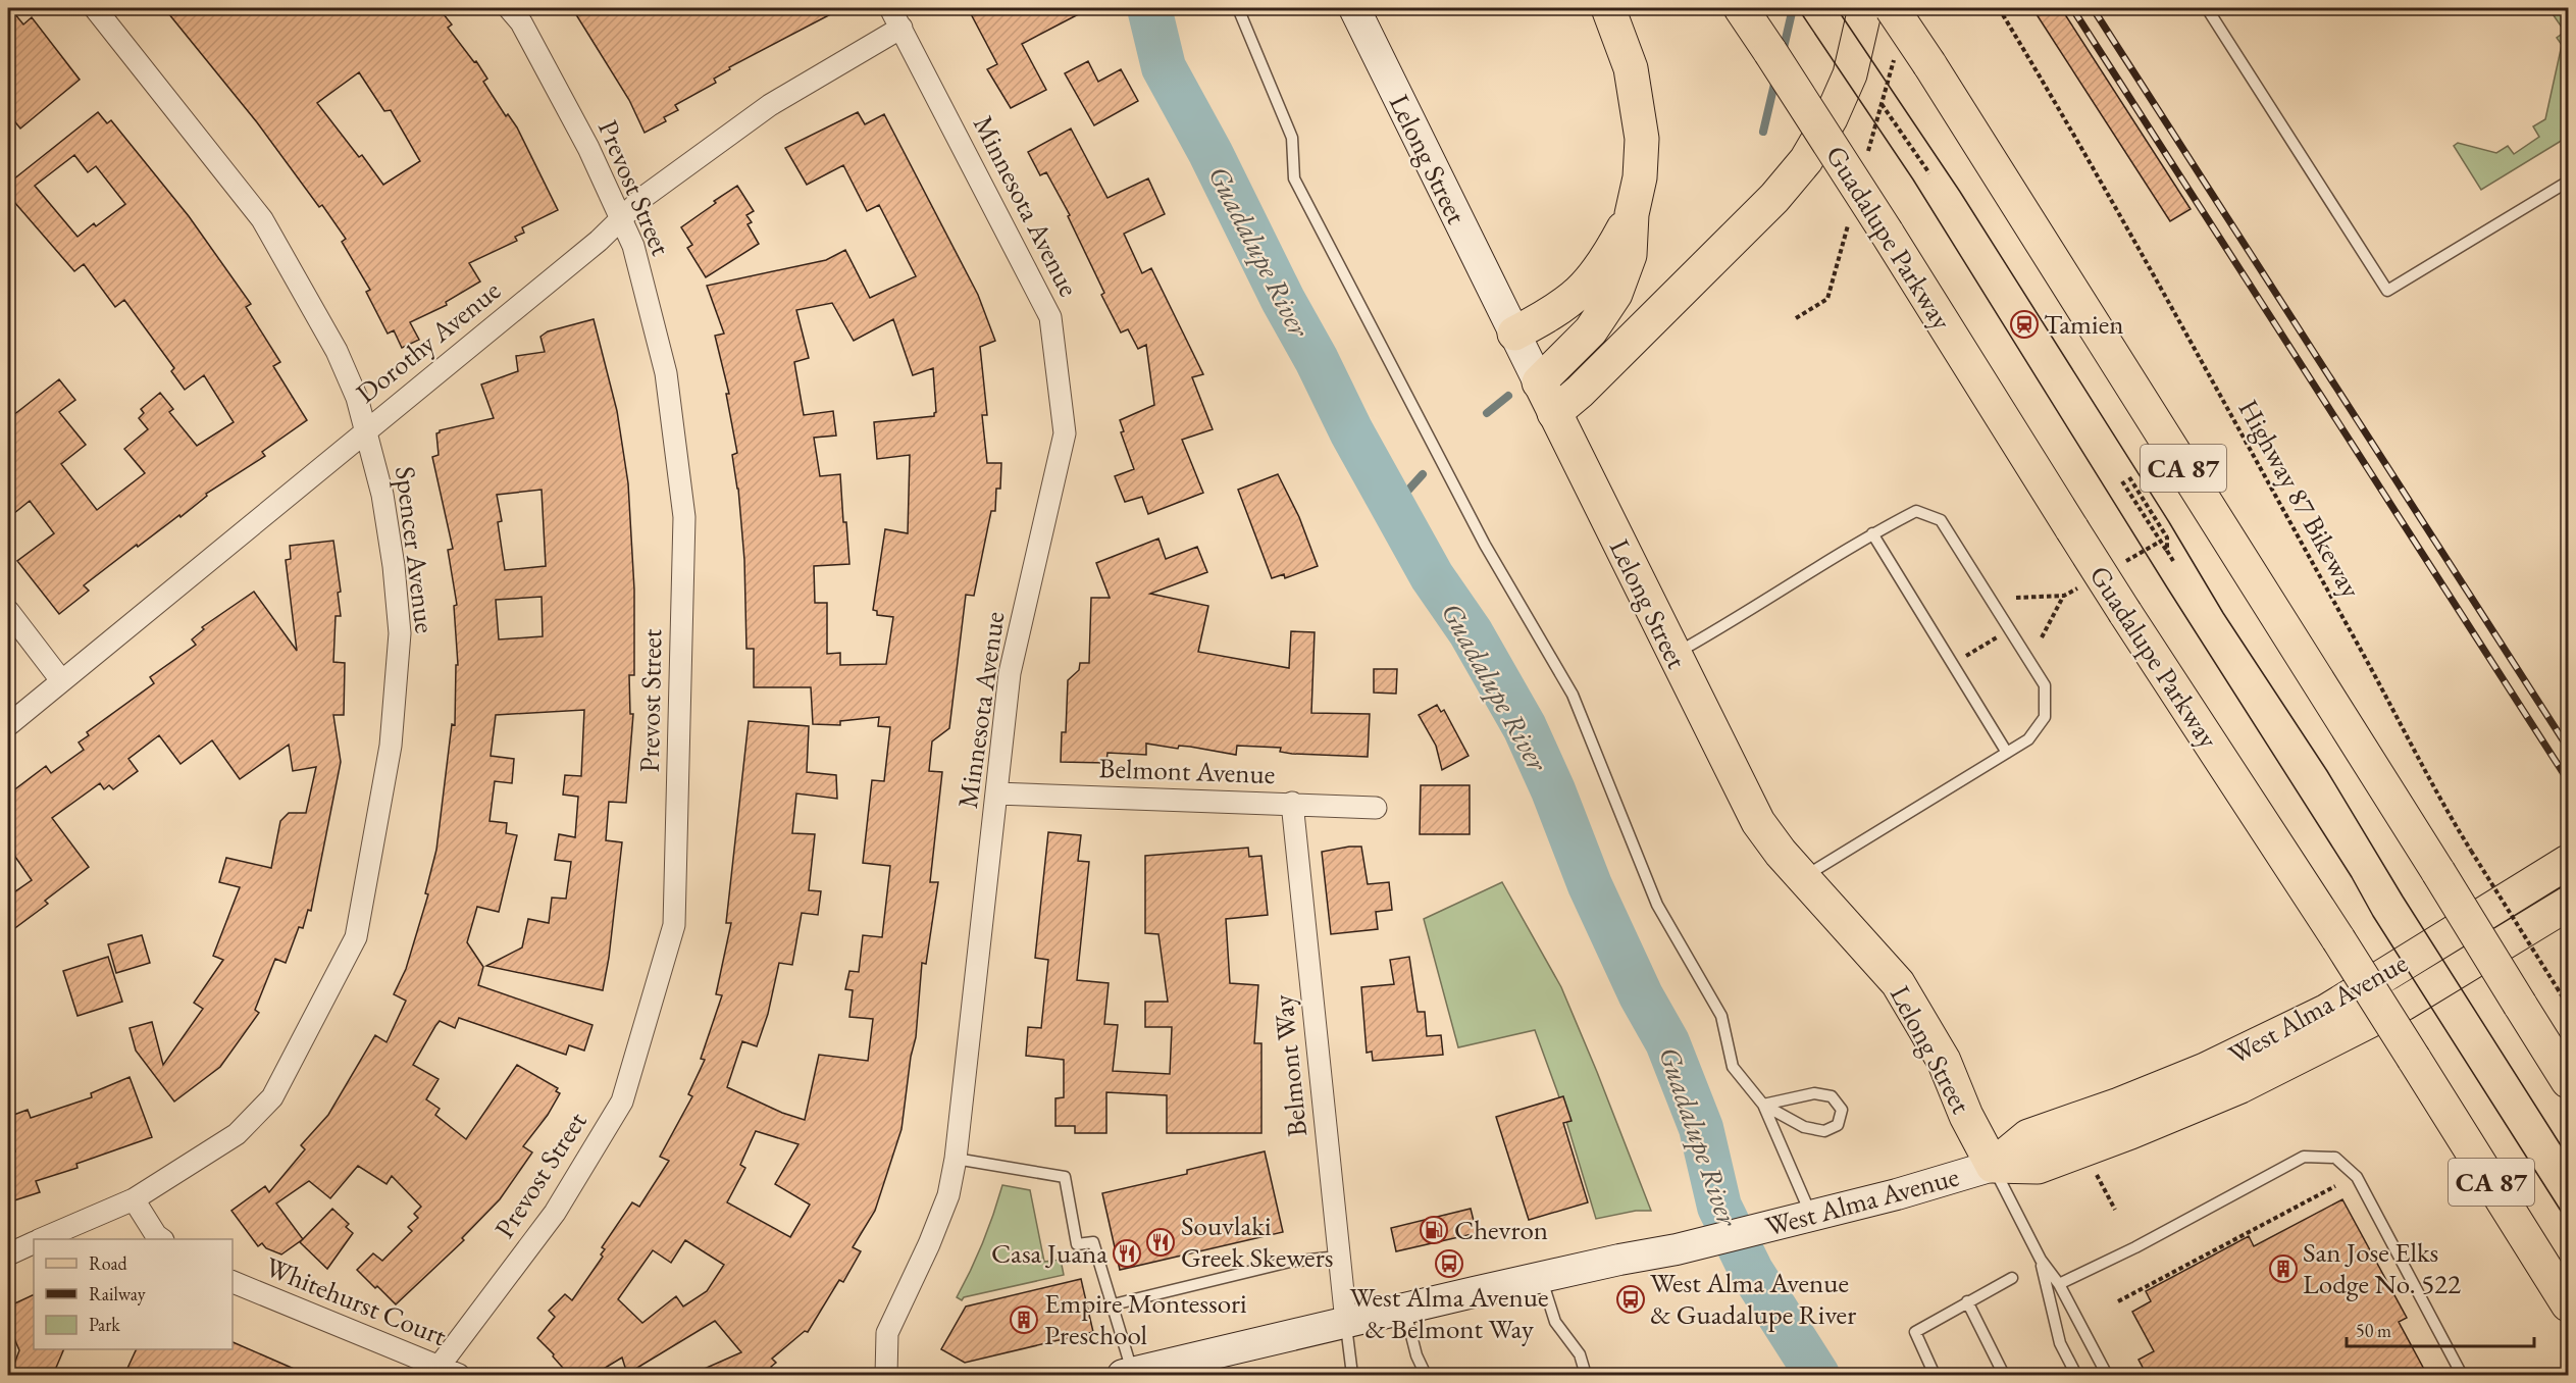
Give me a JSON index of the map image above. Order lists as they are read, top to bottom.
{
  "streets": {
    "main road": [
      "Lelong Street",
      "Guadalupe Parkway",
      "CA 87",
      "West Alma Avenue"
    ],
    "street": [
      "Prevost Street",
      "Minnesota Avenue",
      "Dorothy Avenue",
      "Spencer Avenue",
      "Belmont Avenue",
      "Belmont Way",
      "Whitehurst Court"
    ],
    "path": ["Highway 87 Bikeway"]
  },
  "crossings": [
    ["Lelong Street", "West Alma Avenue"],
    ["Prevost Street", "Dorothy Avenue"],
    ["Prevost Street", "Whitehurst Court"],
    ["Minnesota Avenue", "Dorothy Avenue"],
    ["Minnesota Avenue", "Belmont Avenue"],
    ["Dorothy Avenue", "Spencer Avenue"],
    ["Belmont Avenue", "Belmont Way"],
    ["West Alma Avenue", "Belmont Way"]
  ],
  "water": ["Guadalupe River"],
  "places": {
    "station": ["Tamien"],
    "fuel station": ["Chevron"],
    "restaurant": ["Souvlaki Greek Skewers", "Casa Juana"],
    "bus stop": ["West Alma Avenue & Belmont Way", "West Alma Avenue & Guadalupe River"],
    "building": ["San Jose Elks Lodge No. 522", "Empire Montessori Preschool"]
  },
  "legend": ["Road", "Railway", "Park"],
  "scale_bar": "50 m"
}
